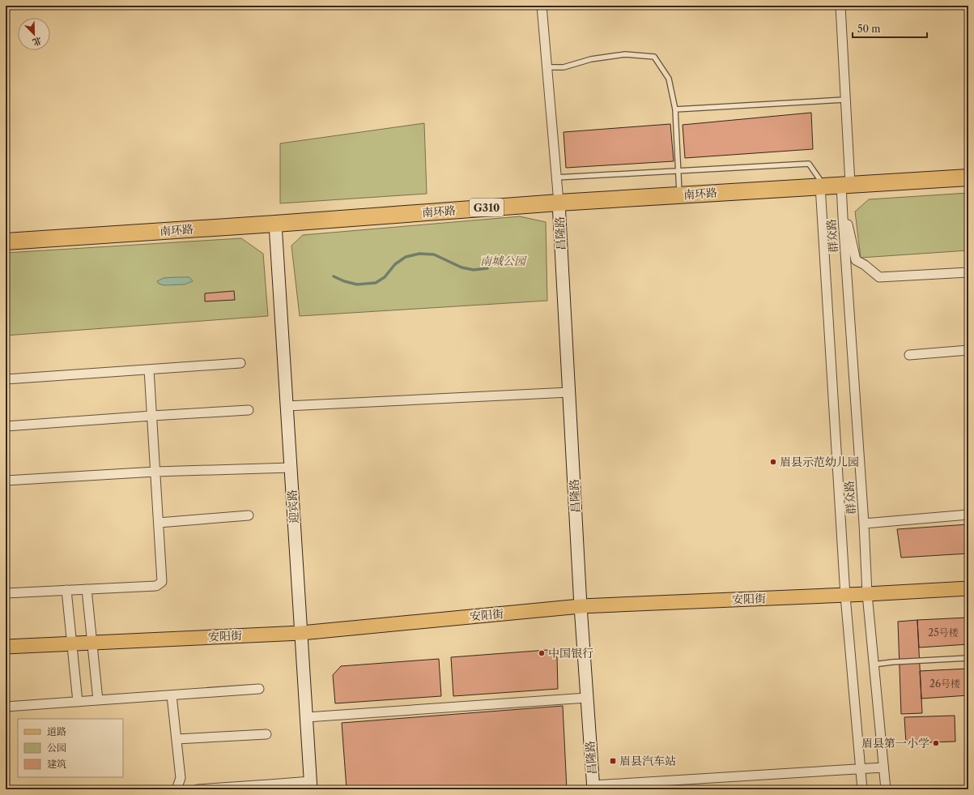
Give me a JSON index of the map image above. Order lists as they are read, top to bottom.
{
  "streets": {
    "highway": ["南环路", "G310"],
    "main road": ["安阳街"],
    "street": ["昌隆路", "群众路", "迎宾路"]
  },
  "crossings": [
    ["南环路", "昌隆路"],
    ["南环路", "群众路"],
    ["南环路", "迎宾路"],
    ["昌隆路", "安阳街"],
    ["群众路", "安阳街"],
    ["迎宾路", "安阳街"]
  ],
  "parks": ["南城公园"],
  "places": {
    "other": ["眉县示范幼儿园", "中国银行", "眉县第一小学"],
    "transit": ["眉县汽车站"]
  },
  "house_numbers": ["25号楼", "26号楼"],
  "legend": ["道路", "公园", "建筑"],
  "scale_bar": "50 m",
  "north": "bottom right"
}
